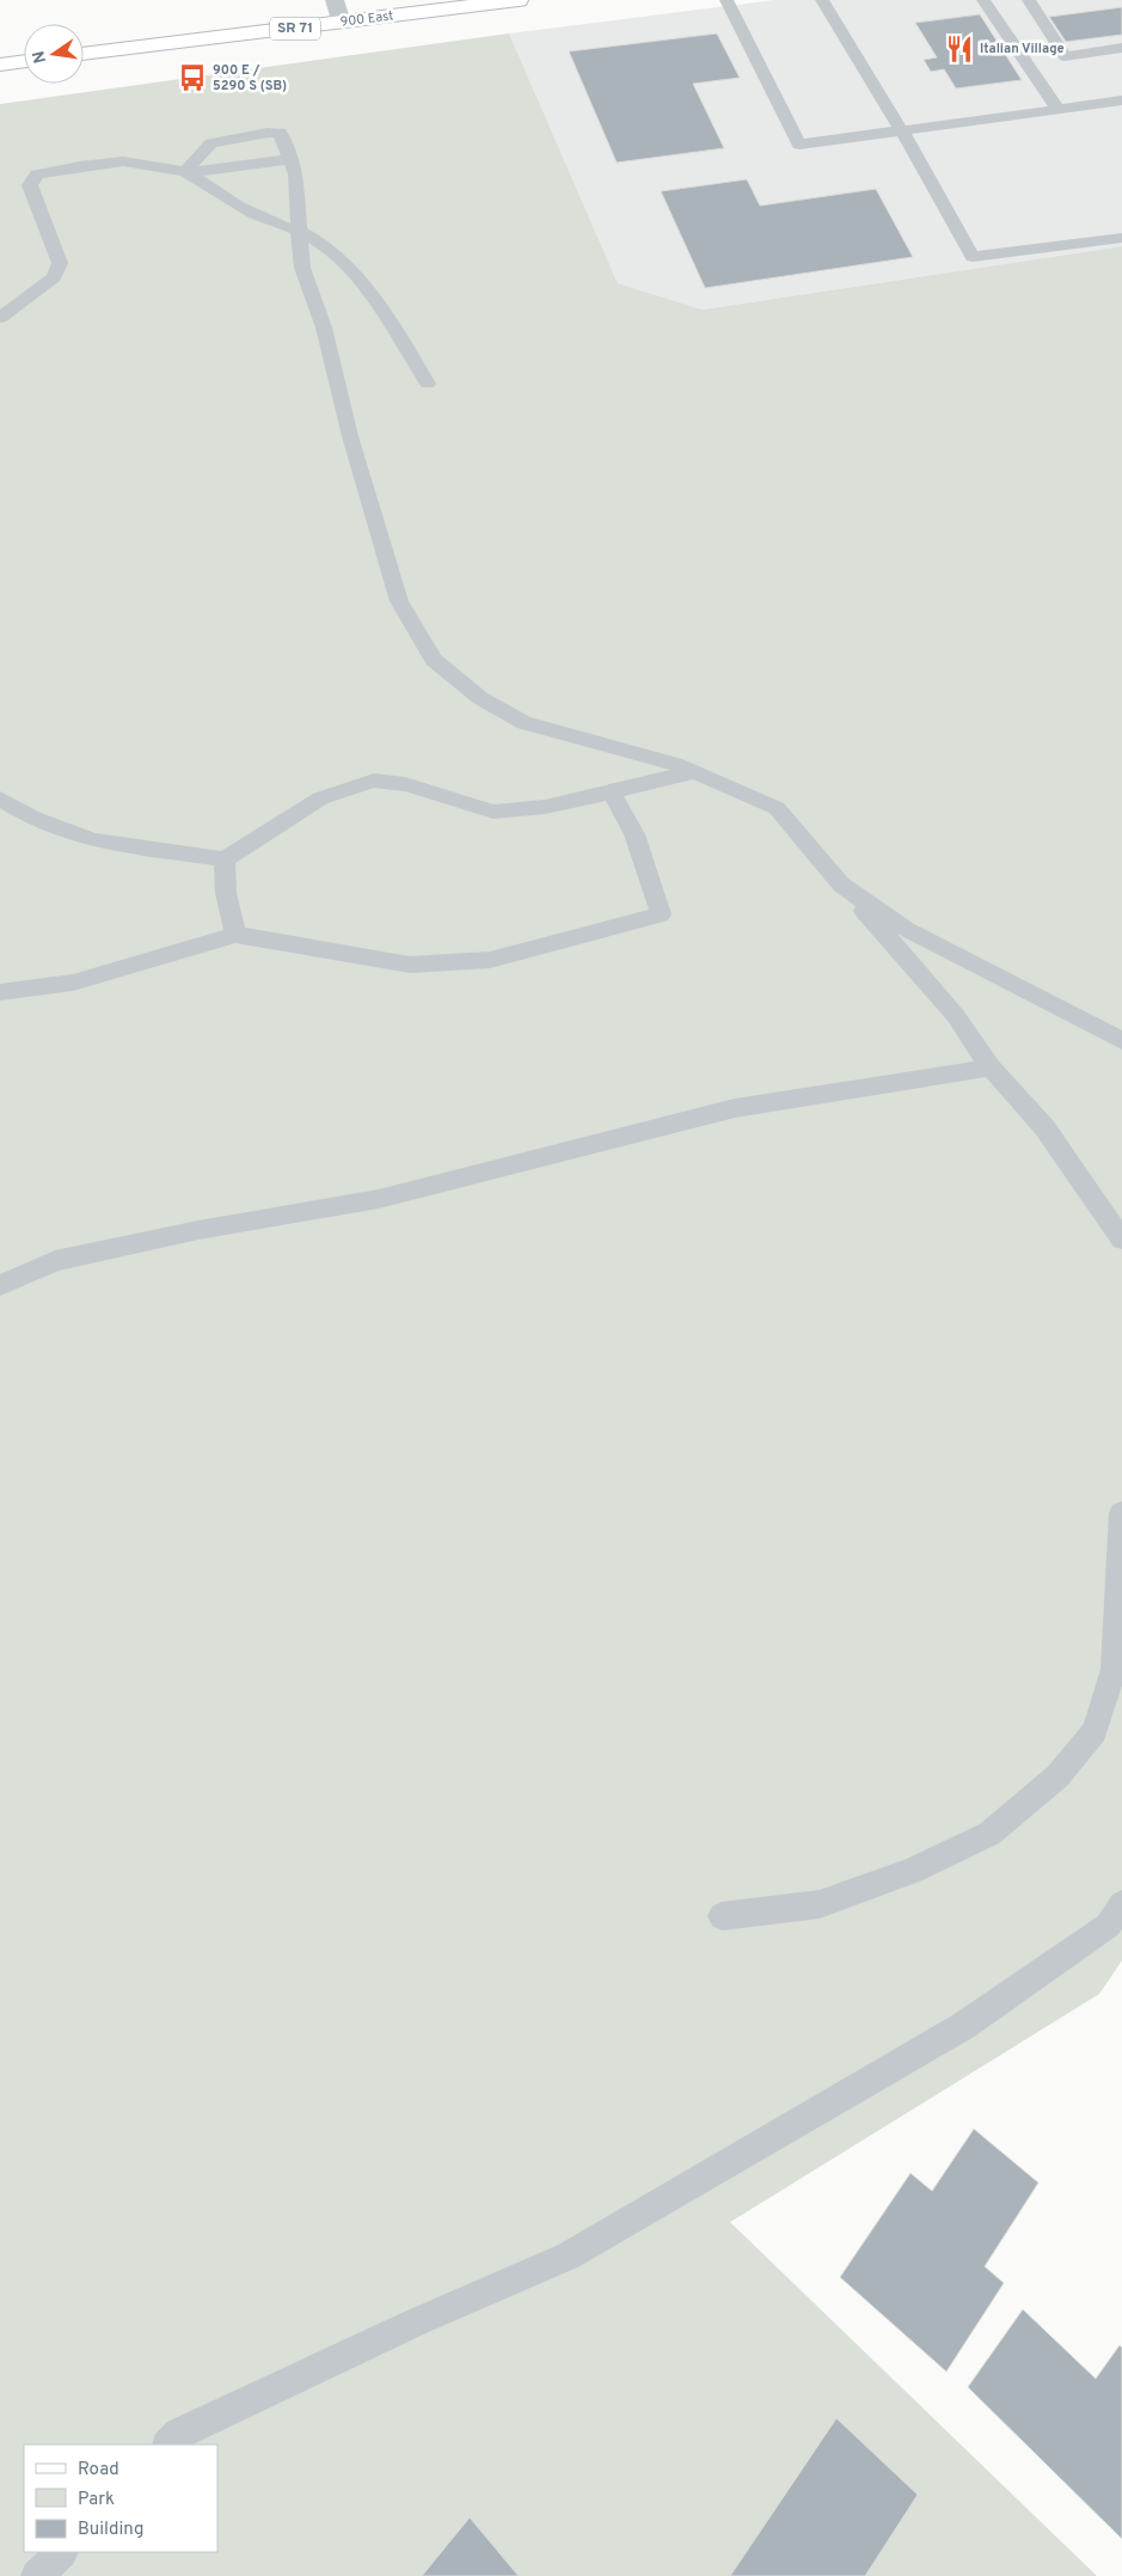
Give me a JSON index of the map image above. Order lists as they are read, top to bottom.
{
  "streets": {
    "main road": ["900 East", "SR 71"]
  },
  "places": {
    "restaurant": ["Italian Village"],
    "bus stop": ["900 E / 5290 S (SB)"]
  },
  "legend": ["Road", "Park", "Building"],
  "north": "left"
}
